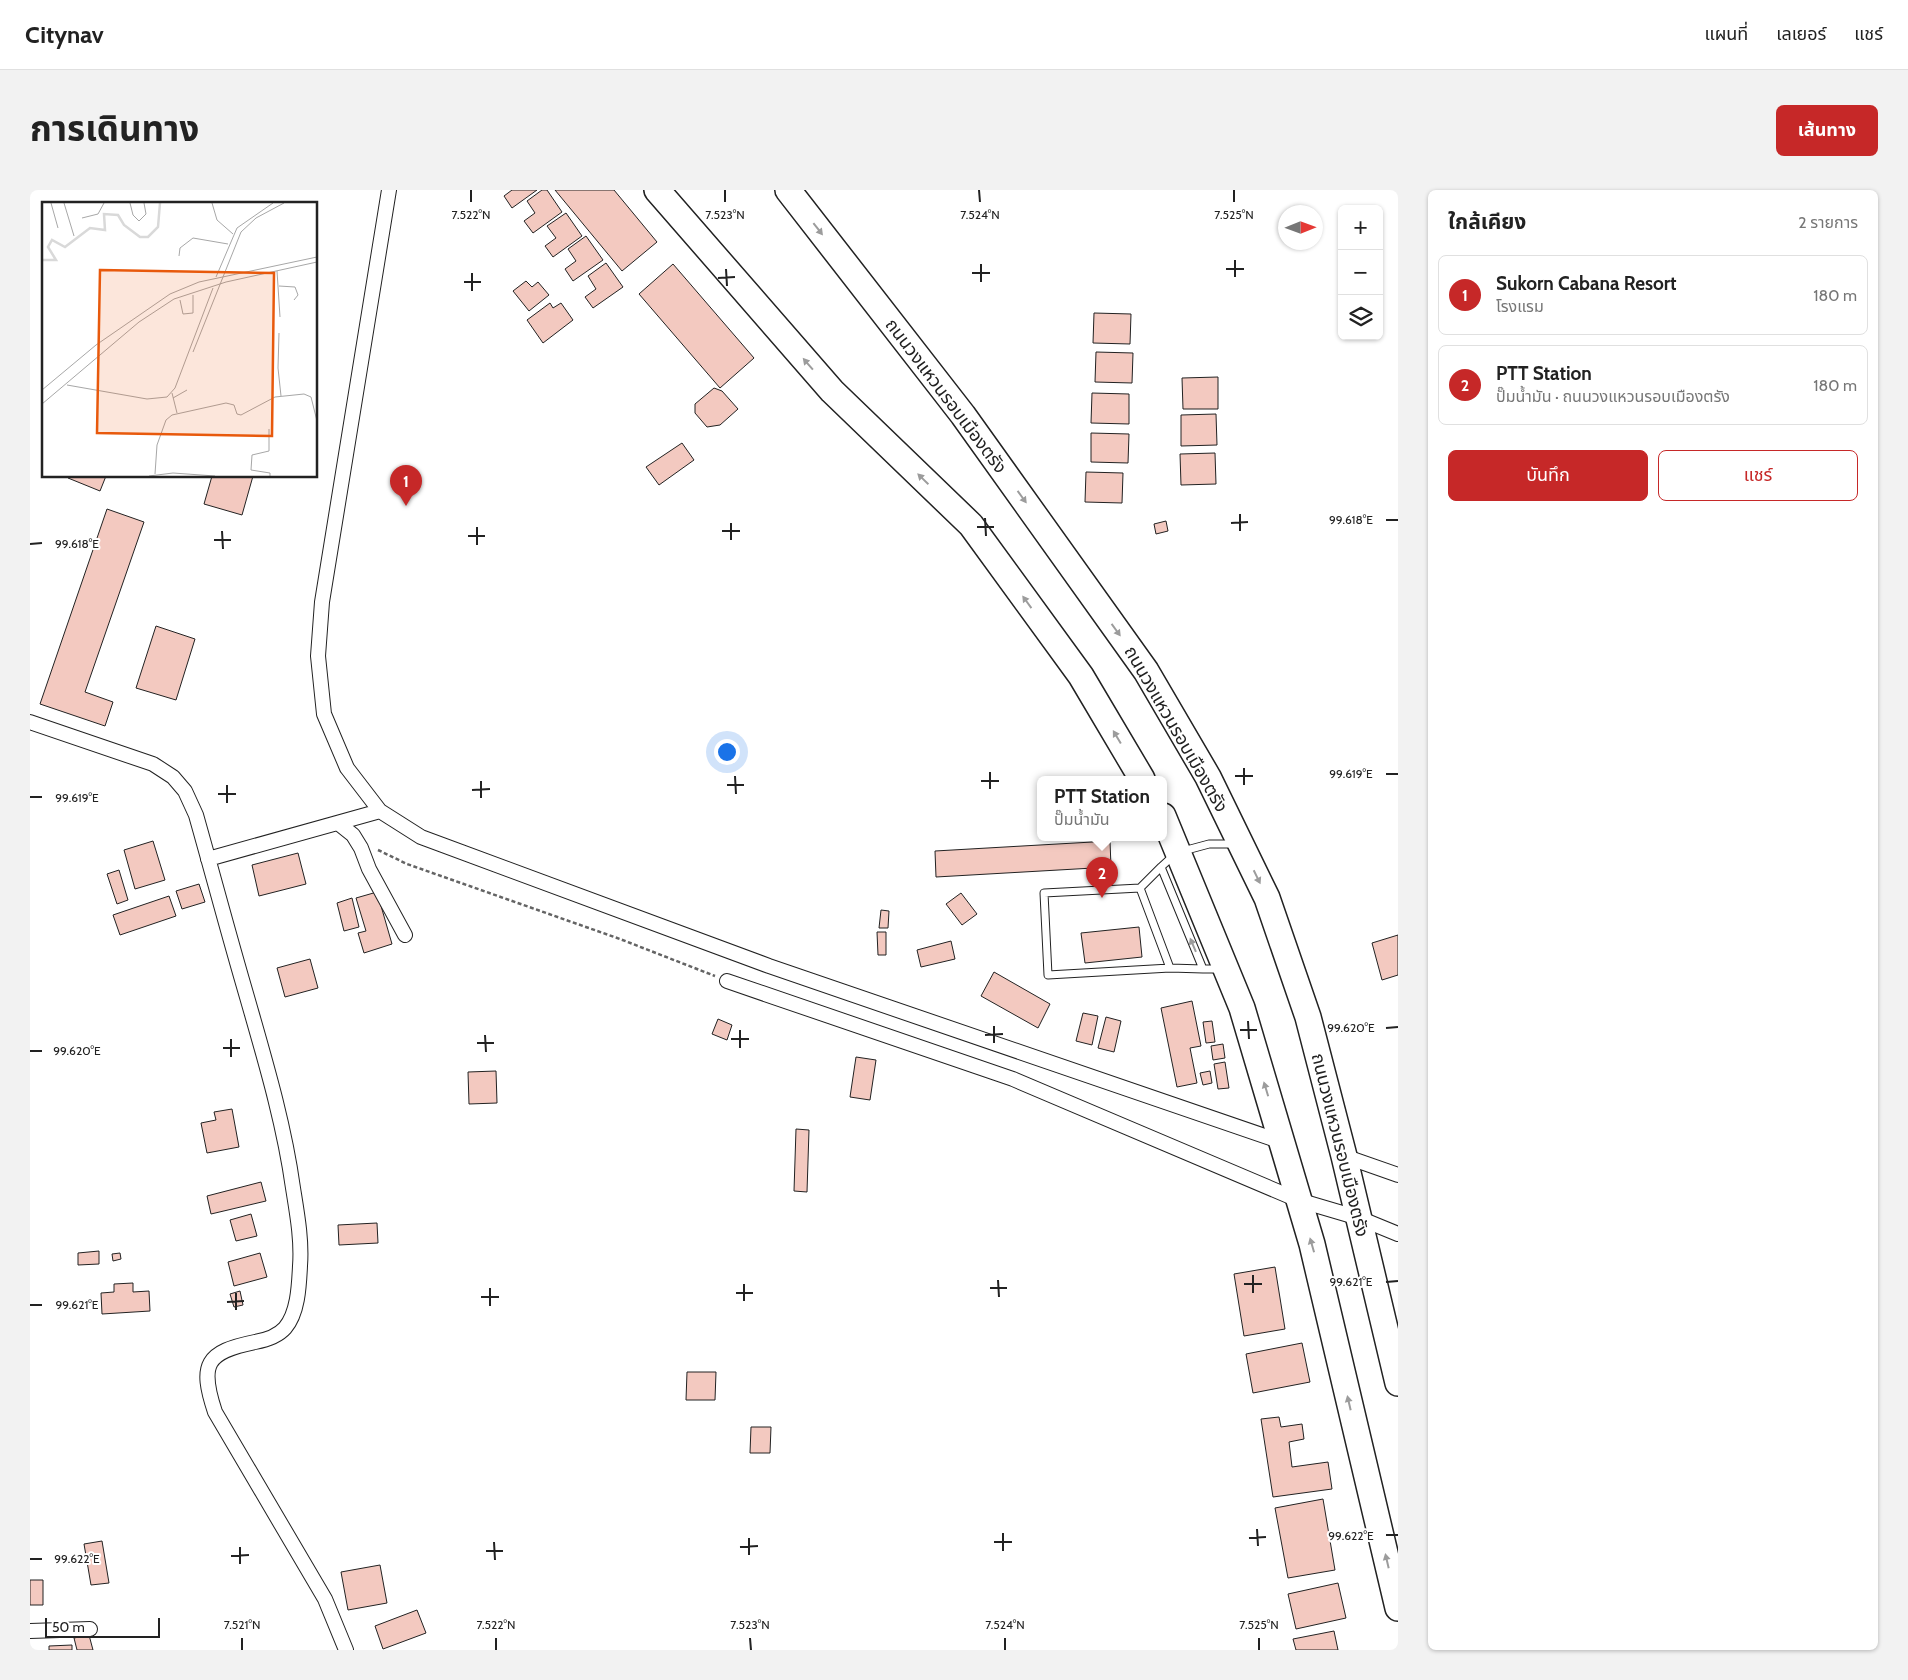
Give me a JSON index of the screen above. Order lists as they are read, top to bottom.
{
  "streets": {
    "highway": ["ถนนวงแหวนรอบเมืองตรัง"]
  },
  "scale_bar": "50 m",
  "north": "right",
  "page": {
    "header": "Citynav",
    "nav": ["แผนที่", "เลเยอร์", "แชร์"],
    "title": "การเดินทาง",
    "buttons": [
      "เส้นทาง",
      ["บันทึก", "แชร์"]
    ],
    "heading": ["ใกล้เคียง", "2 รายการ"],
    "map_buttons": ["+", "−"],
    "list": [
      {
        "mark": "1",
        "name": "Sukorn Cabana Resort",
        "note": "โรงแรม",
        "value": "180 m"
      },
      {
        "mark": "2",
        "name": "PTT Station",
        "note": "ปั๊มน้ำมัน · ถนนวงแหวนรอบเมืองตรัง",
        "value": "180 m"
      }
    ],
    "pins": ["1", "2"],
    "popup": ["PTT Station", "ปั๊มน้ำมัน"],
    "scale": "50 m"
  },
  "coordinates": [
    "7.522°N",
    "7.523°N",
    "7.524°N",
    "7.525°N",
    "99.618°E",
    "99.619°E",
    "99.620°E",
    "99.621°E",
    "99.622°E",
    "7.521°N"
  ]
}
